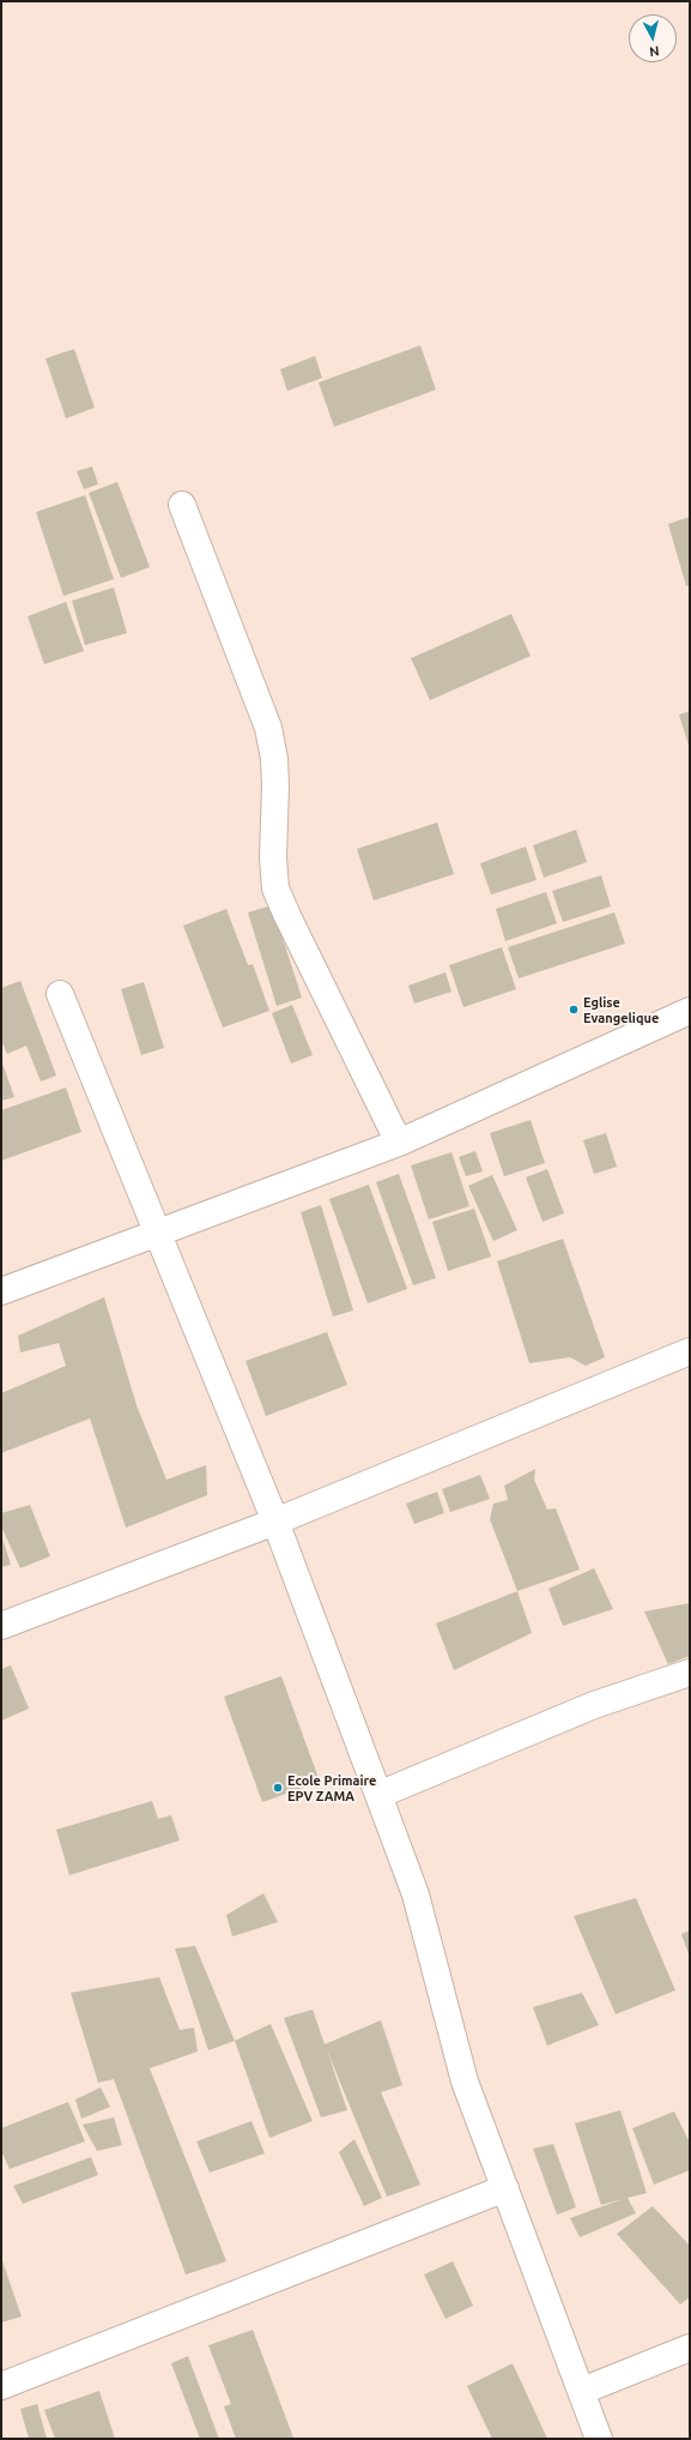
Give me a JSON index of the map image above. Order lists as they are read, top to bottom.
{
  "places": ["Eglise Evangelique", "Ecole Primaire EPV ZAMA"],
  "north": "bottom"
}
